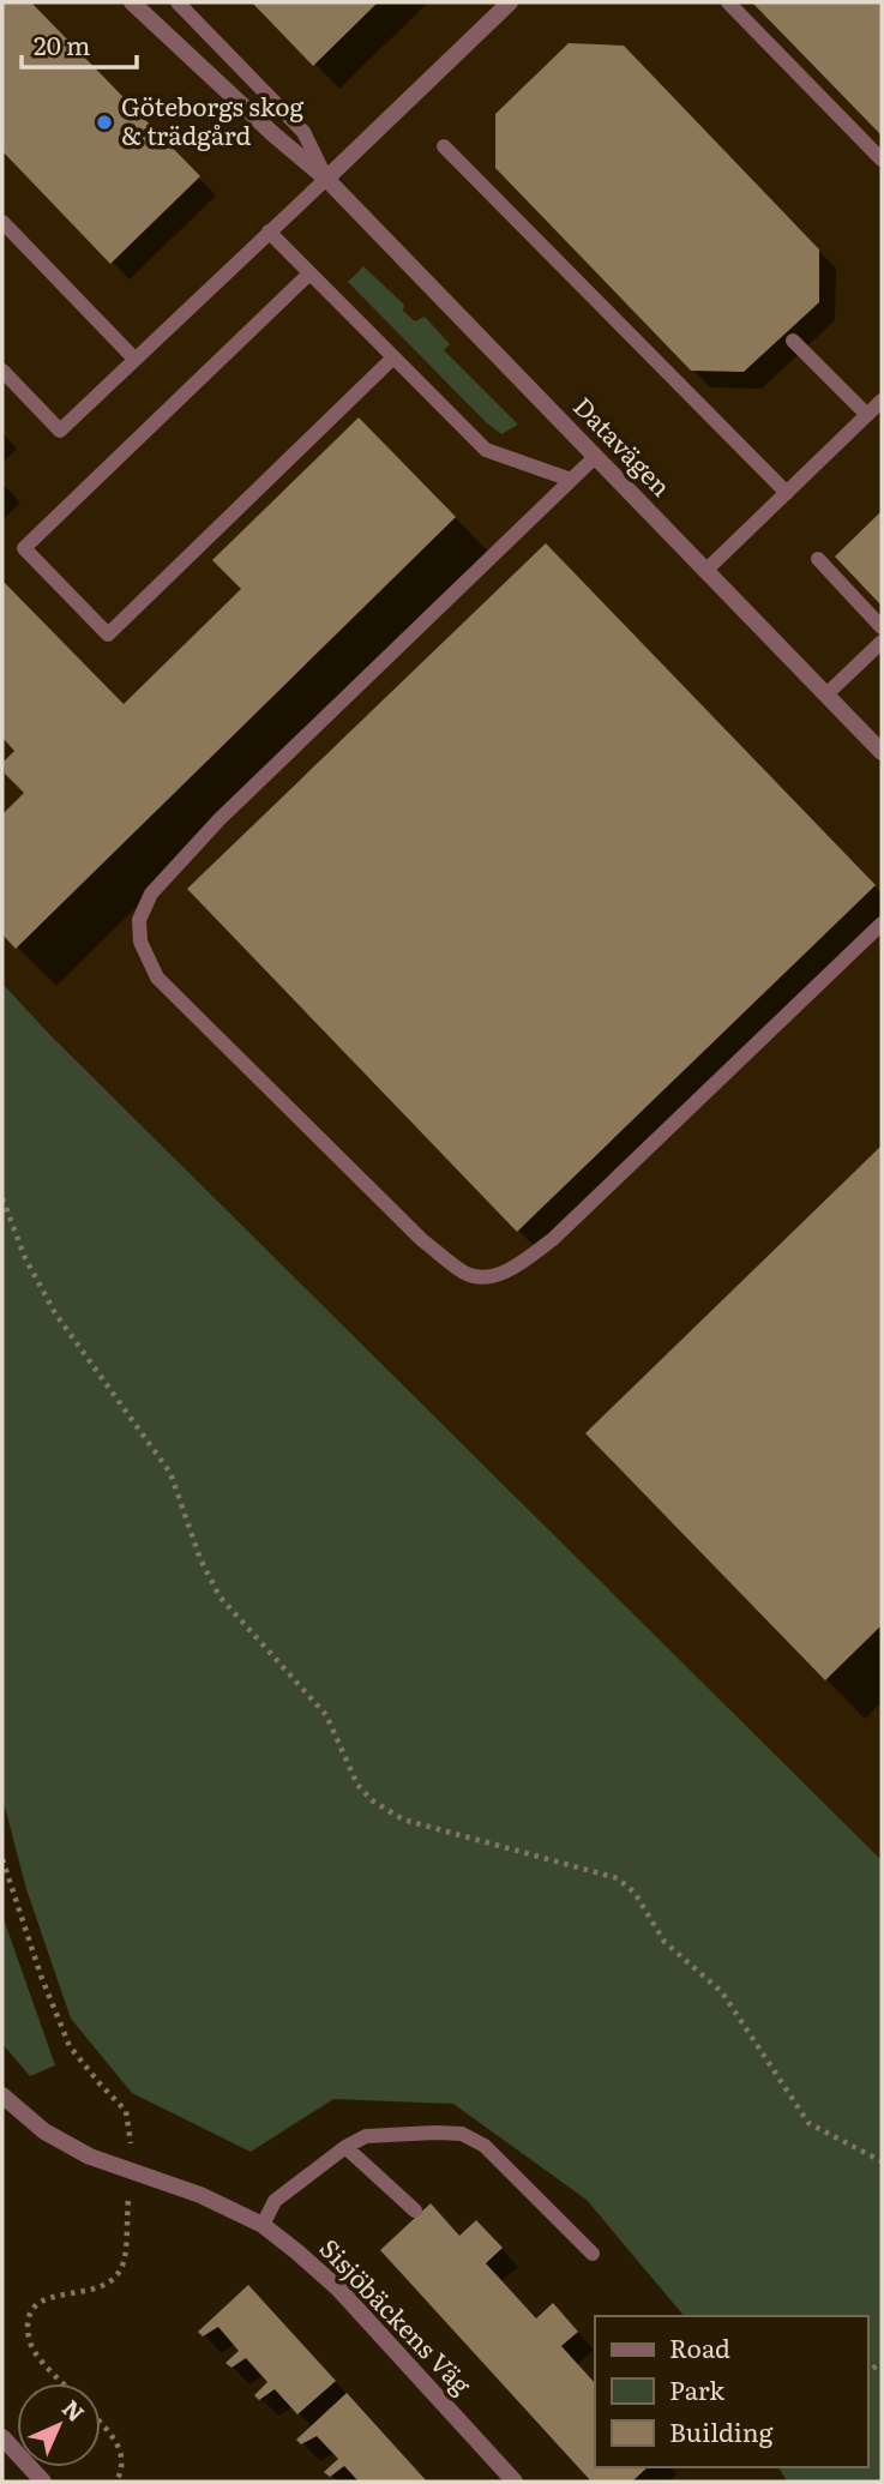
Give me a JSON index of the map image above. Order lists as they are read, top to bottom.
{
  "streets": {
    "street": ["Datavägen", "Sisjöbäckens Väg"]
  },
  "places": ["Göteborgs skog & trädgård"],
  "legend": ["Road", "Park", "Building"],
  "scale_bar": "20 m",
  "north": "top right"
}
